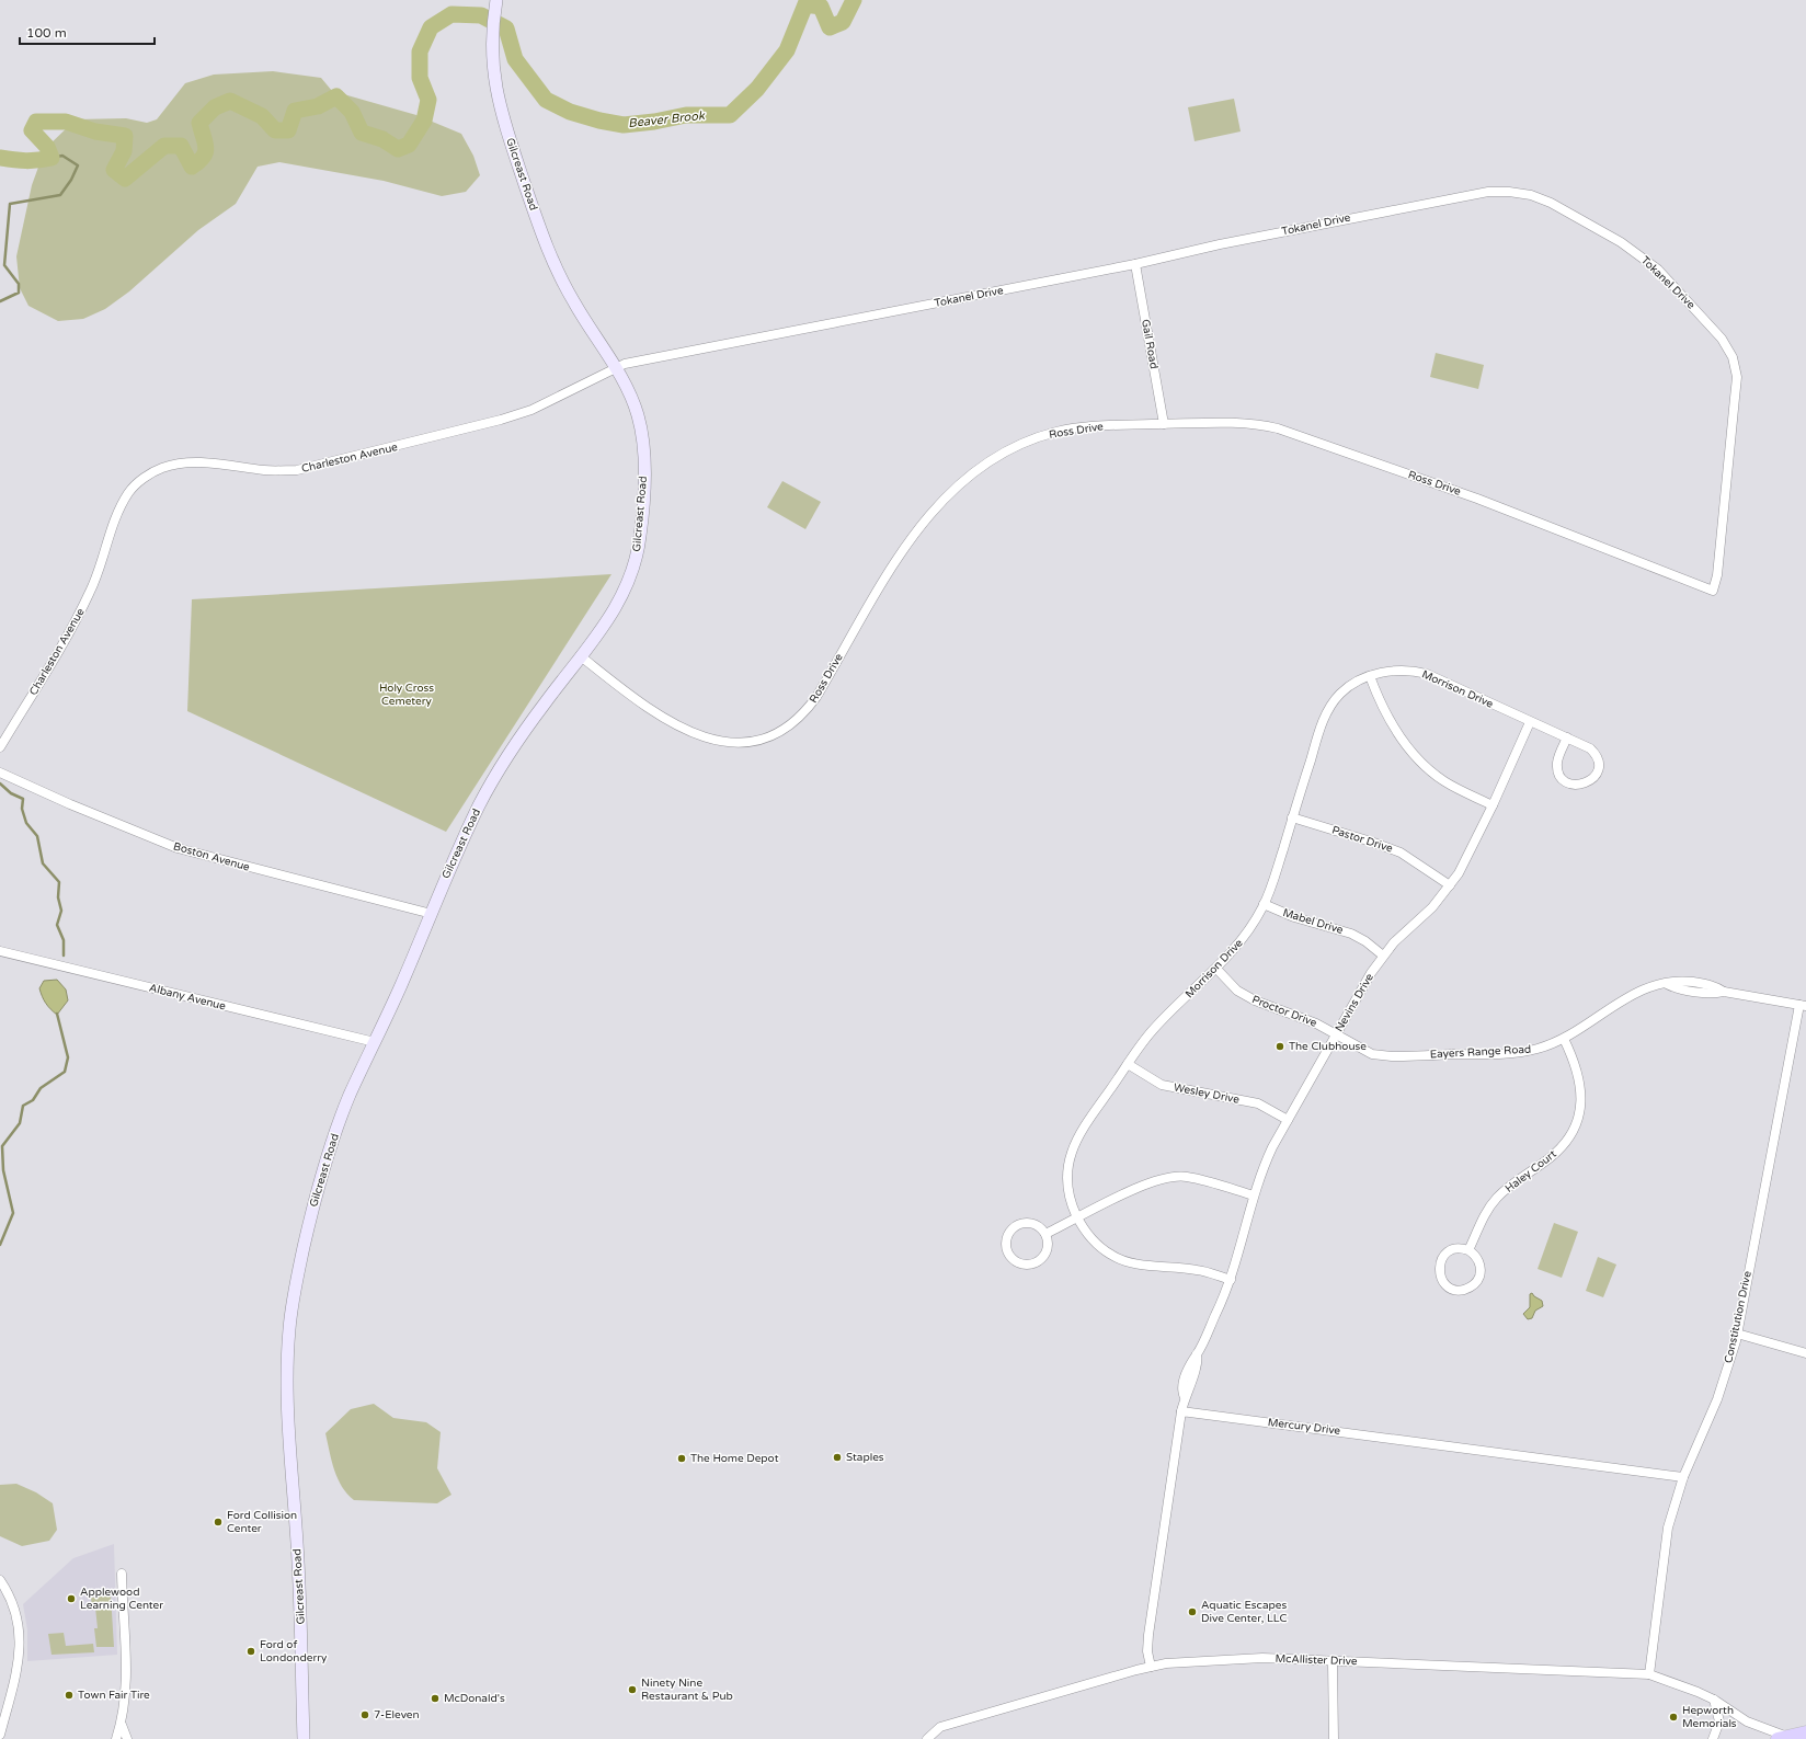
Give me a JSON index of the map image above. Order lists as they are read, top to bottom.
{
  "streets": {
    "street": [
      "Gilcreast Road",
      "Tokanel Drive",
      "Gail Road",
      "Ross Drive",
      "Charleston Avenue",
      "Morrison Drive",
      "Pastor Drive",
      "Boston Avenue",
      "Mabel Drive",
      "Albany Avenue",
      "Nevins Drive",
      "Proctor Drive",
      "Eayers Range Road",
      "Wesley Drive",
      "Haley Court",
      "Constitution Drive",
      "Mercury Drive",
      "McAllister Drive"
    ]
  },
  "crossings": [
    ["Gilcreast Road", "Tokanel Drive"],
    ["Gilcreast Road", "Ross Drive"],
    ["Gilcreast Road", "Charleston Avenue"],
    ["Gilcreast Road", "Boston Avenue"],
    ["Gilcreast Road", "Albany Avenue"],
    ["Tokanel Drive", "Gail Road"],
    ["Tokanel Drive", "Ross Drive"],
    ["Tokanel Drive", "Charleston Avenue"],
    ["Gail Road", "Ross Drive"],
    ["Morrison Drive", "Pastor Drive"],
    ["Morrison Drive", "Mabel Drive"],
    ["Morrison Drive", "Nevins Drive"],
    ["Morrison Drive", "Proctor Drive"],
    ["Morrison Drive", "Wesley Drive"],
    ["Pastor Drive", "Nevins Drive"],
    ["Mabel Drive", "Nevins Drive"],
    ["Nevins Drive", "Proctor Drive"],
    ["Nevins Drive", "Eayers Range Road"],
    ["Nevins Drive", "Wesley Drive"],
    ["Nevins Drive", "Mercury Drive"],
    ["Proctor Drive", "Eayers Range Road"],
    ["Eayers Range Road", "Haley Court"],
    ["Eayers Range Road", "Constitution Drive"],
    ["Constitution Drive", "Mercury Drive"],
    ["Constitution Drive", "McAllister Drive"]
  ],
  "water": ["Beaver Brook"],
  "parks": ["Holy Cross Cemetery"],
  "places": [
    "The Clubhouse",
    "Staples",
    "The Home Depot",
    "Ford Collision Center",
    "Applewood Learning Center",
    "Aquatic Escapes Dive Center, LLC",
    "Ford of Londonderry",
    "Ninety Nine Restaurant & Pub",
    "Town Fair Tire",
    "McDonald's",
    "7-Eleven",
    "Hepworth Memorials"
  ],
  "scale_bar": "100 m"
}
